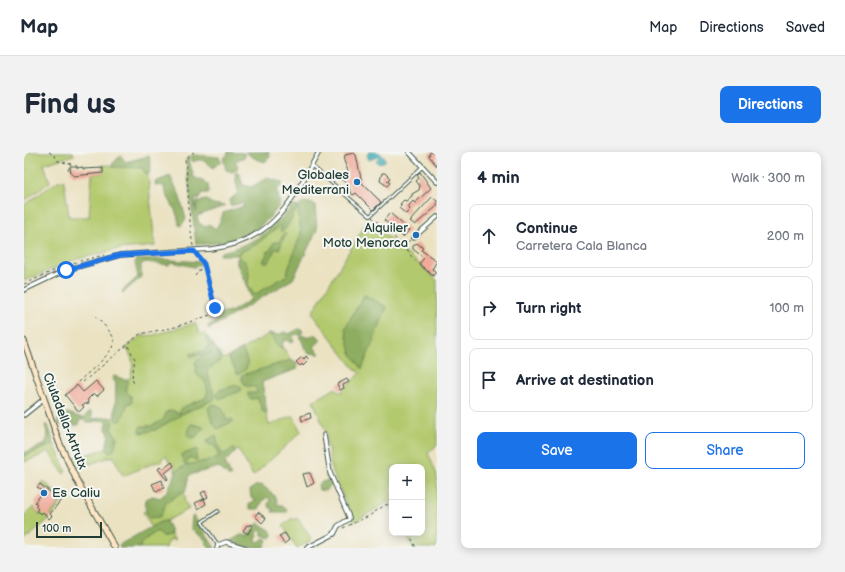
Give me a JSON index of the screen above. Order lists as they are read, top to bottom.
{
  "streets": {
    "main road": ["Ciutadella-Artrutx"]
  },
  "places": ["Globales Mediterrani", "Alquiler Moto Menorca", "Es Caliu"],
  "scale_bar": "100 m",
  "page": {
    "header": "Map",
    "nav": ["Map", "Directions", "Saved"],
    "buttons": [
      "Directions",
      ["Save", "Share"]
    ],
    "title": "Find us",
    "heading": ["4 min", "Walk · 300 m"],
    "list": [
      ["Continue", "Carretera Cala Blanca", "200 m"],
      ["Turn right", "100 m"],
      "Arrive at destination"
    ],
    "map_buttons": ["+", "−"],
    "scale": "100 m"
  }
}
